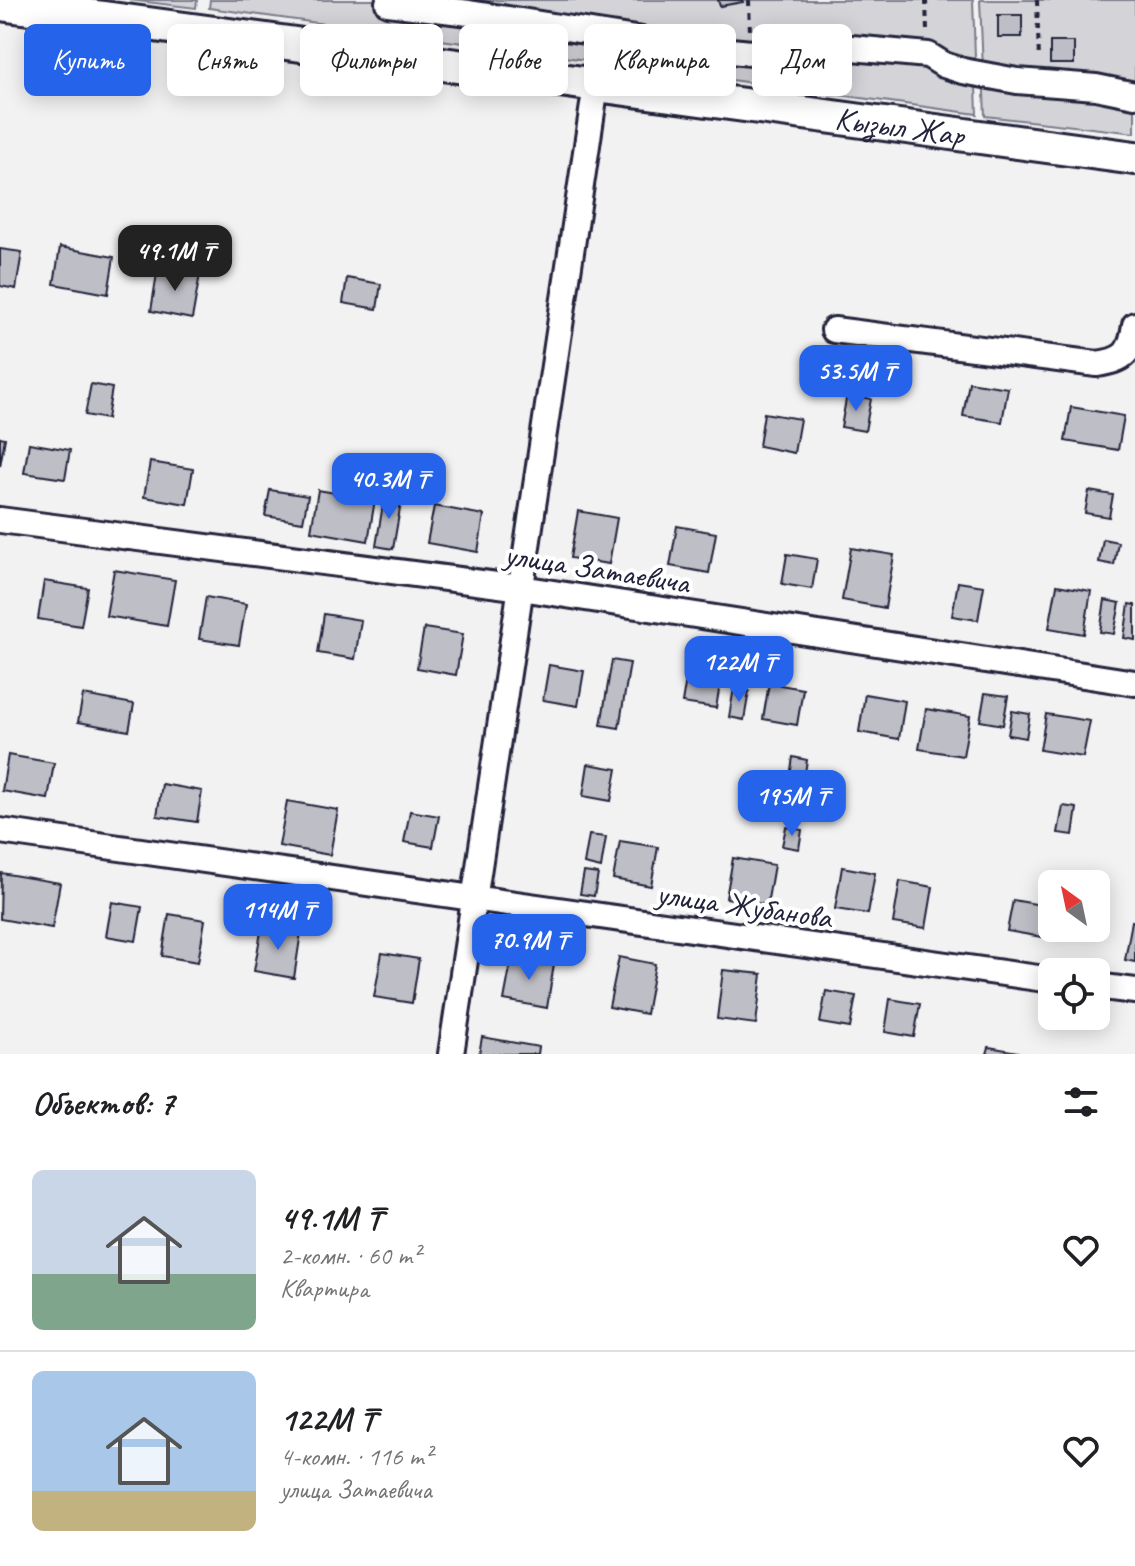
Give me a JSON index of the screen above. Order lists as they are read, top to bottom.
{
  "streets": {
    "main road": ["Кызыл Жар"],
    "street": ["улица Затаевича", "улица Жубанова"]
  },
  "north": "top left",
  "page": {
    "chip": [
      "Купить",
      "Снять",
      "Фильтры",
      "Новое",
      "Квартира",
      "Дом"
    ],
    "price": [
      "49.1M ₸",
      "53.5M ₸",
      "40.3M ₸",
      "122M ₸",
      "195M ₸",
      "114M ₸",
      "70.9M ₸"
    ],
    "heading": "Объектов: 7",
    "list": [
      {
        "name": "49.1M ₸",
        "note": "2-комн. · 60 m² · Квартира"
      },
      {
        "name": "122M ₸",
        "note": "4-комн. · 116 m² · улица Затаевича"
      }
    ]
  }
}
